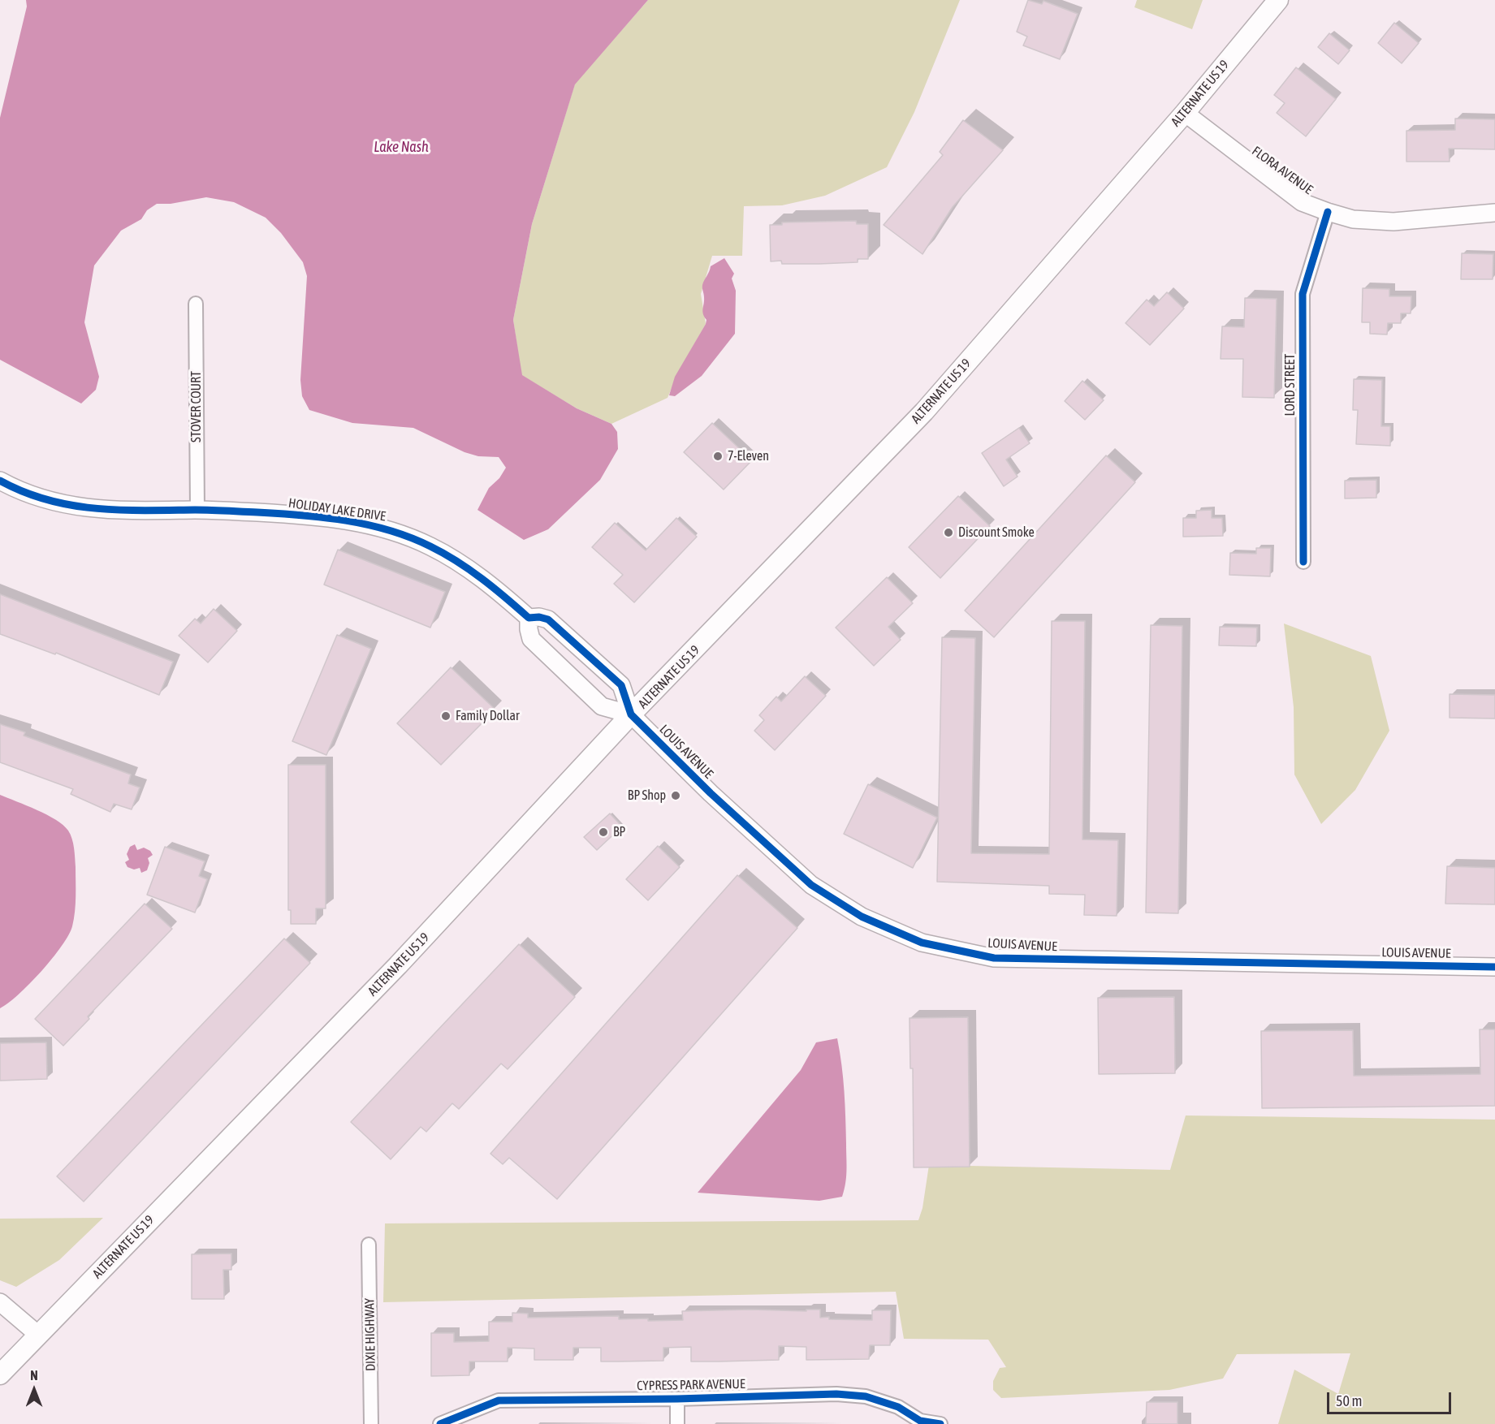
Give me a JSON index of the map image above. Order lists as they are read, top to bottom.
{
  "streets": {
    "main road": ["ALTERNATE US 19"],
    "street": [
      "FLORA AVENUE",
      "LORD STREET",
      "STOVER COURT",
      "HOLIDAY LAKE DRIVE",
      "LOUIS AVENUE",
      "DIXIE HIGHWAY",
      "CYPRESS PARK AVENUE"
    ]
  },
  "crossings": [
    ["ALTERNATE US 19", "FLORA AVENUE"],
    ["ALTERNATE US 19", "HOLIDAY LAKE DRIVE"],
    ["ALTERNATE US 19", "LOUIS AVENUE"],
    ["FLORA AVENUE", "LORD STREET"],
    ["STOVER COURT", "HOLIDAY LAKE DRIVE"],
    ["HOLIDAY LAKE DRIVE", "LOUIS AVENUE"]
  ],
  "water": ["Lake Nash"],
  "places": [
    "7-Eleven",
    "Discount Smoke",
    "Family Dollar",
    "BP Shop",
    "BP"
  ],
  "scale_bar": "50 m",
  "north": "top"
}
